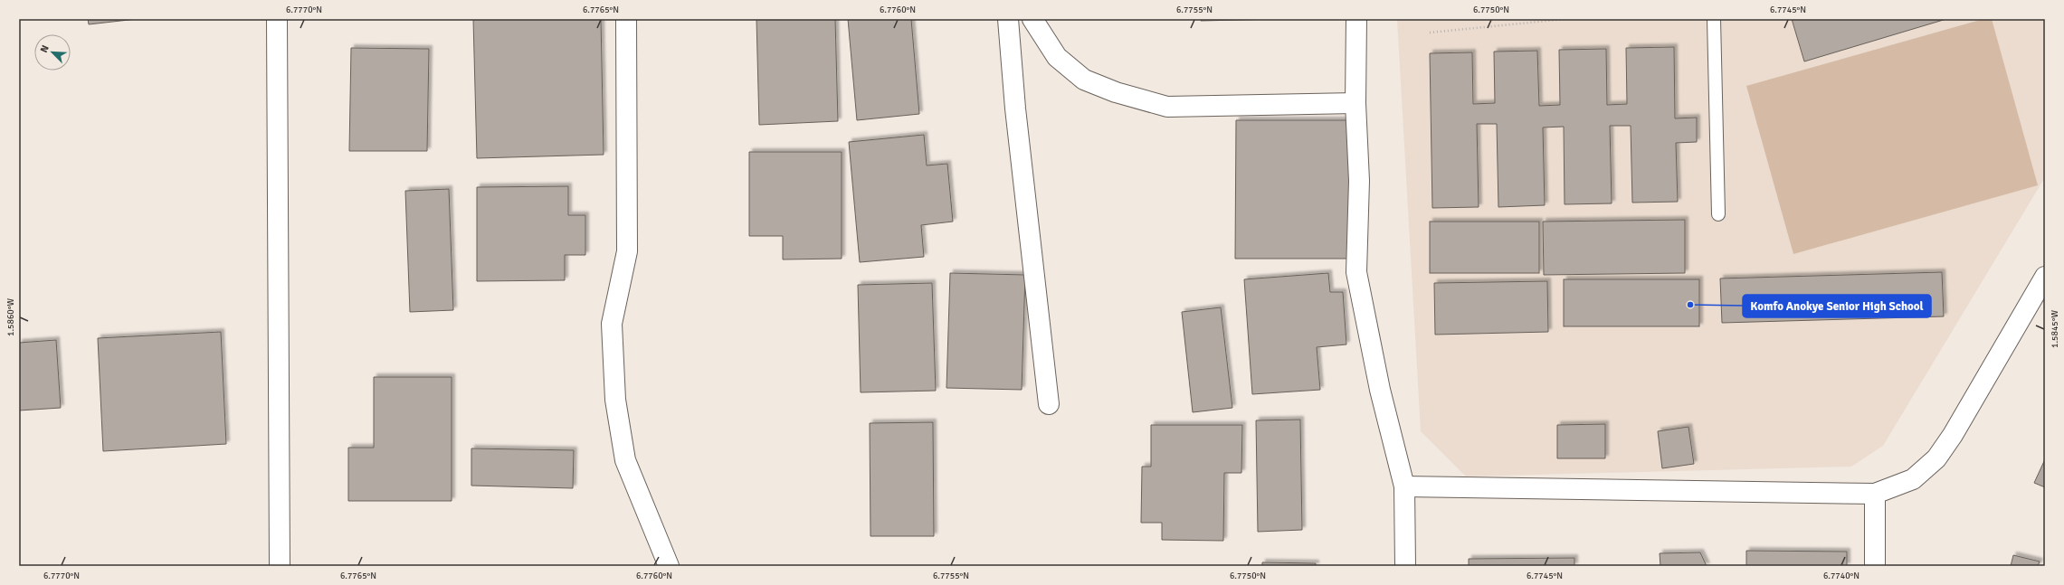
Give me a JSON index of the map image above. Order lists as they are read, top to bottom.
{
  "places": ["Komfo Anokye Senior High School"],
  "north": "top left",
  "coordinates": [
    "6.7770°N",
    "6.7765°N",
    "6.7760°N",
    "6.7755°N",
    "6.7750°N",
    "6.7745°N",
    "1.5860°W",
    "1.5845°W",
    "6.7740°N"
  ]
}
